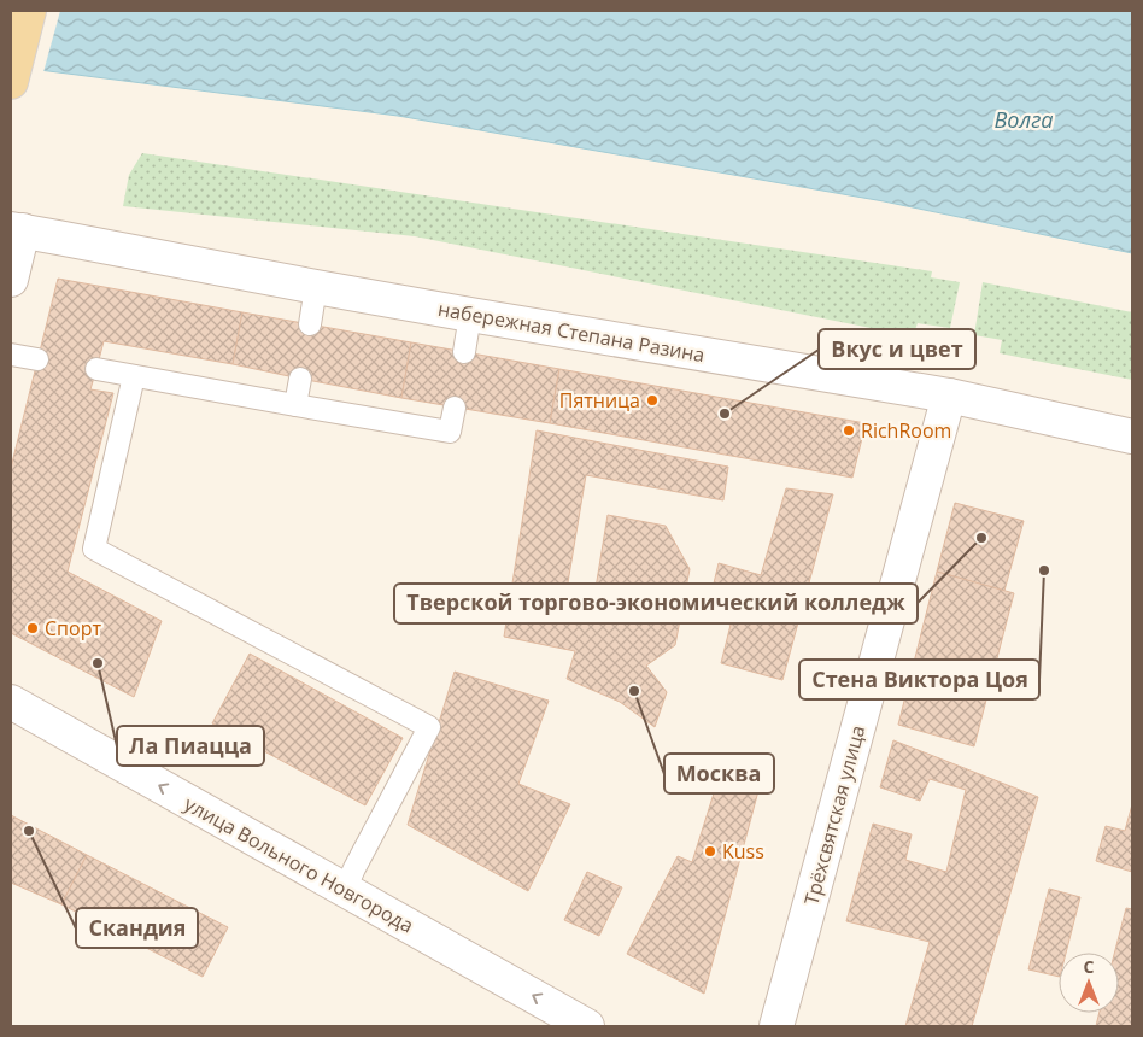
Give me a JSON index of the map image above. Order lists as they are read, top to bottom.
{
  "streets": {
    "street": ["набережная Степана Разина", "Трёхсвятская улица", "улица Вольного Новгорода"]
  },
  "crossings": [
    ["набережная Степана Разина", "Трёхсвятская улица"]
  ],
  "one_way": ["улица Вольного Новгорода"],
  "water": ["Волга"],
  "places": [
    "Пятница",
    "Вкус и цвет",
    "RichRoom",
    "Тверской торгово-экономический колледж",
    "Стена Виктора Цоя",
    "Спорт",
    "Ла Пиацца",
    "Москва",
    "Скандия",
    "Kuss"
  ],
  "north": "top"
}
